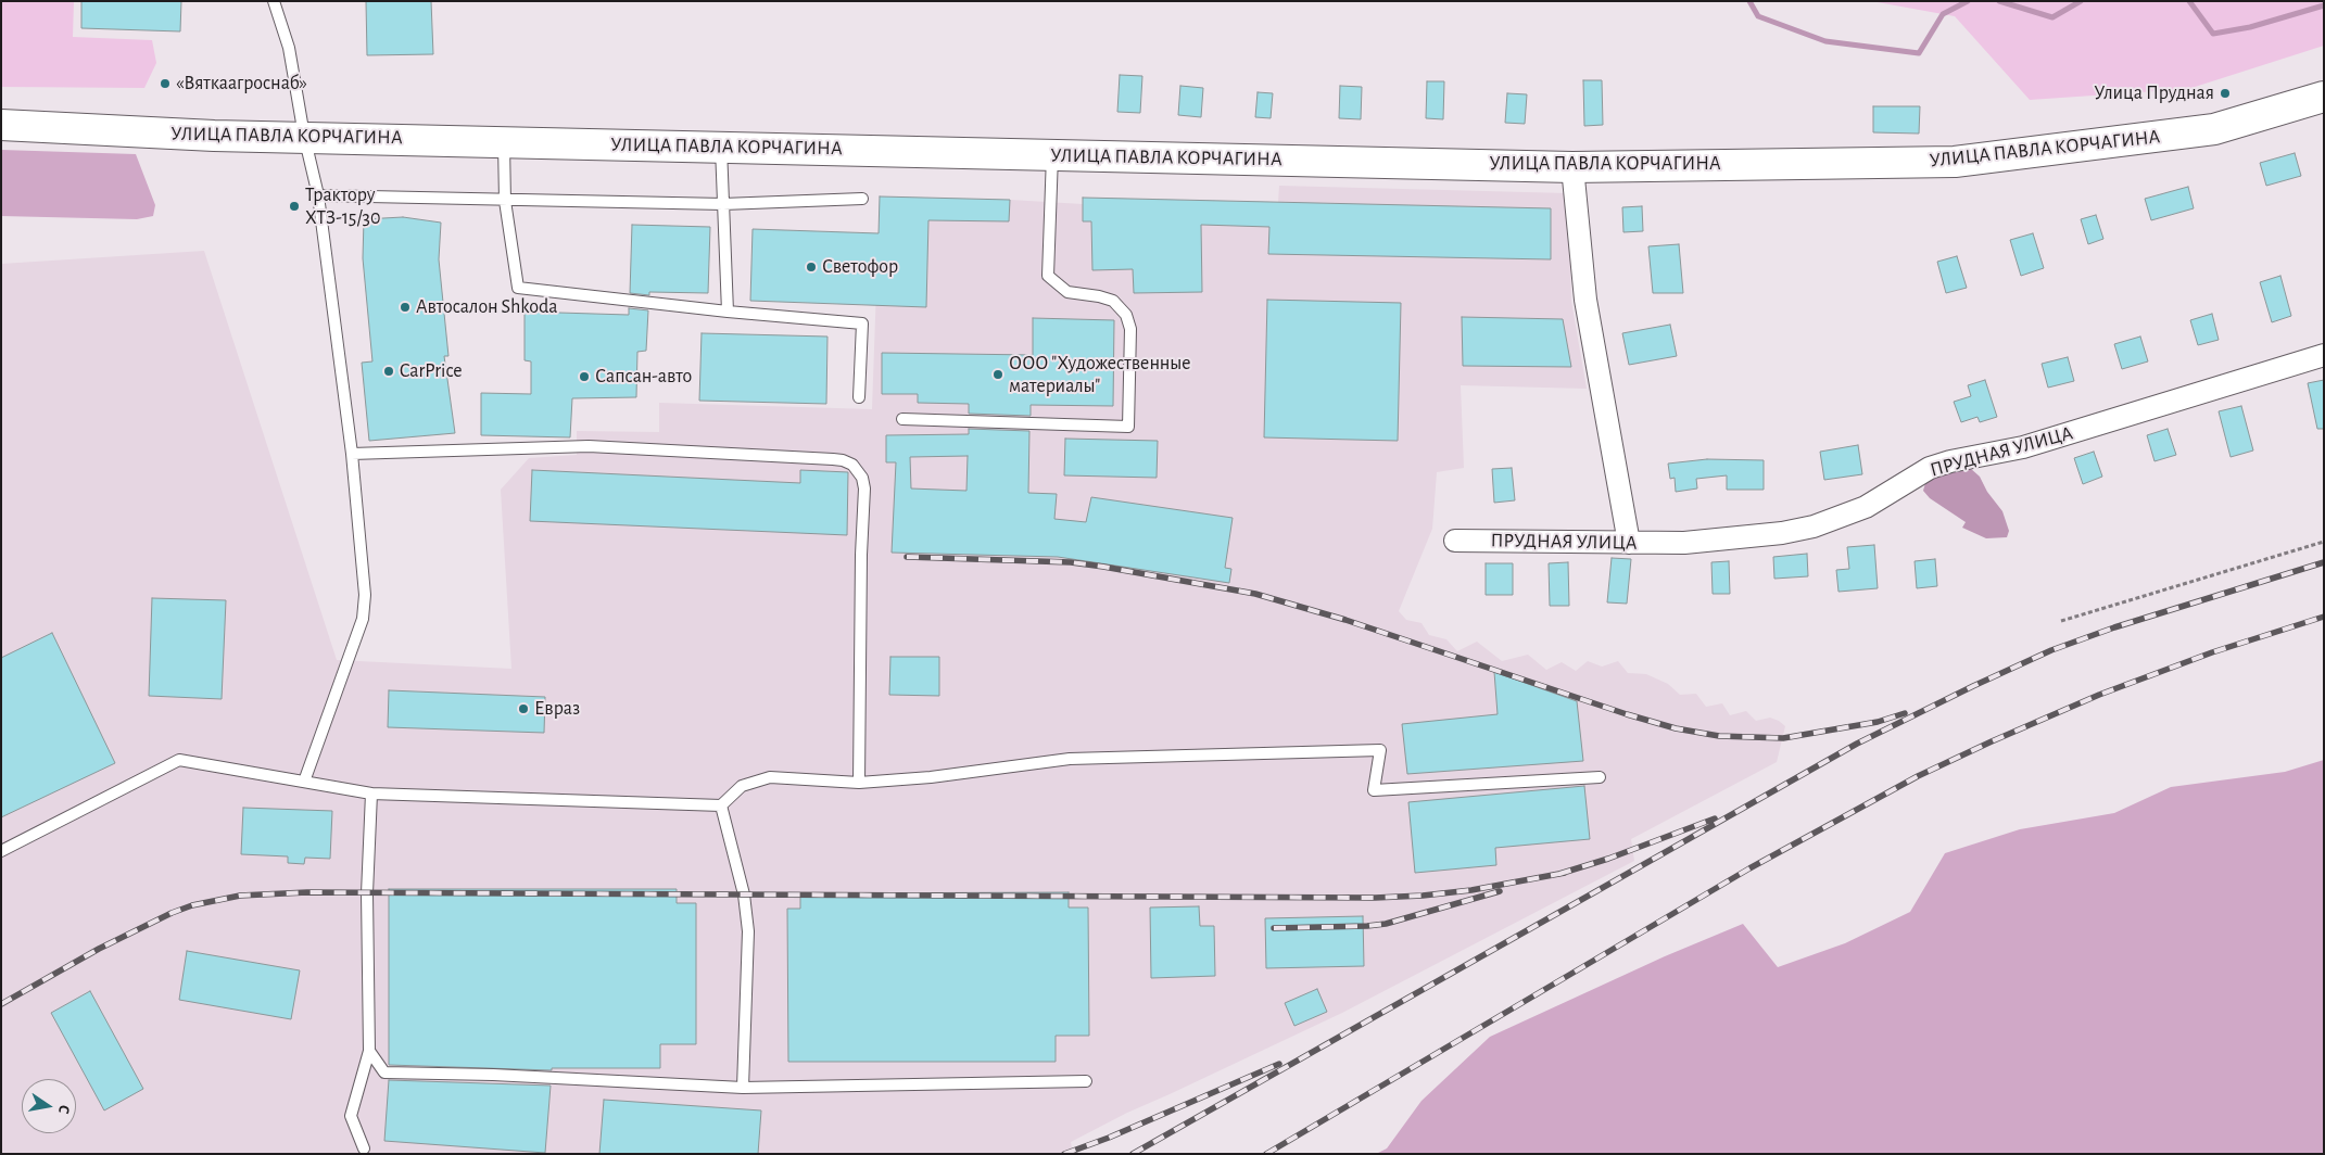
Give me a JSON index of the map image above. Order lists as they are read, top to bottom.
{
  "streets": {
    "main road": ["УЛИЦА ПАВЛА КОРЧАГИНА"],
    "street": ["ПРУДНАЯ УЛИЦА"]
  },
  "places": [
    "«Вяткаагроснаб»",
    "Улица Прудная",
    "Трактору ХТЗ-15/30",
    "Светофор",
    "Автосалон Shkoda",
    "CarPrice",
    "ООО \"Художественные материалы\"",
    "Сапсан-авто",
    "Евраз"
  ],
  "north": "right"
}
